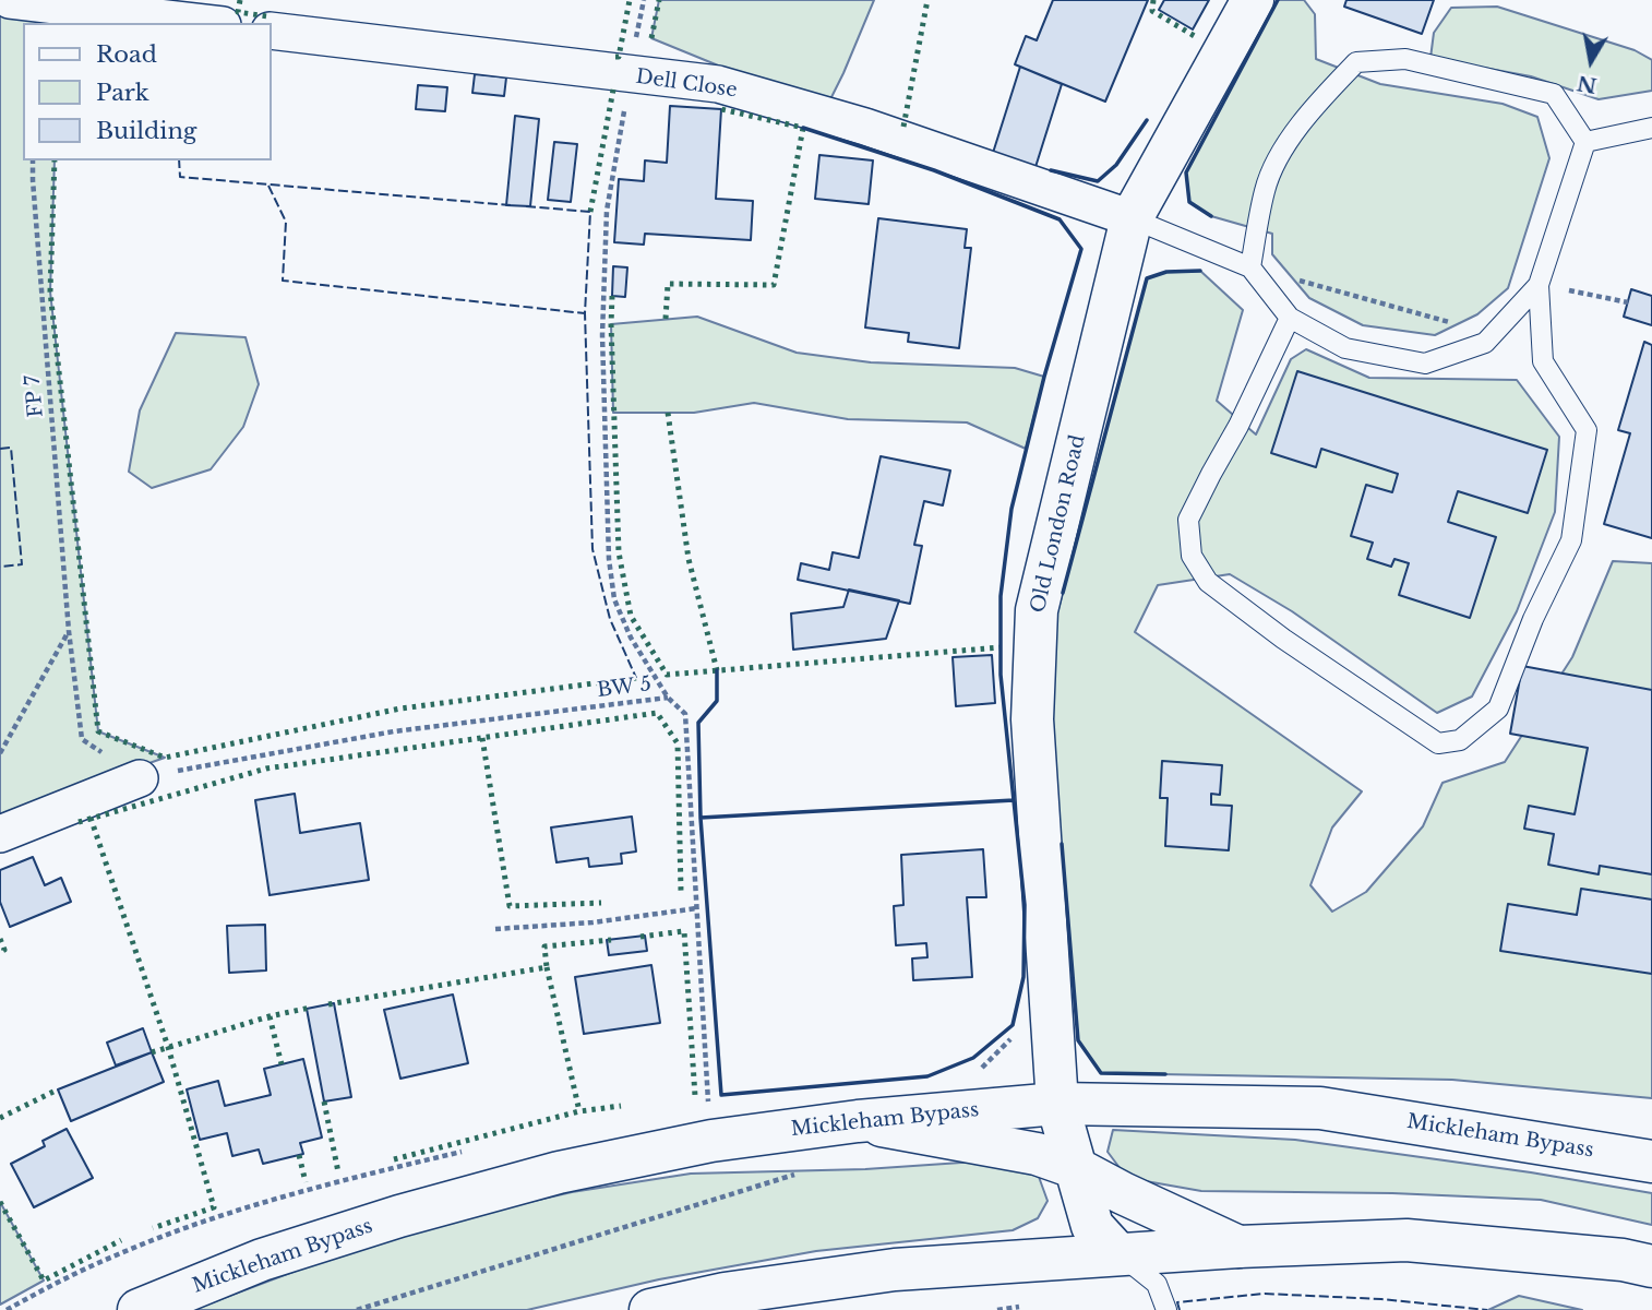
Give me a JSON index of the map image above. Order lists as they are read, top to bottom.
{
  "streets": {
    "main road": ["Old London Road", "Mickleham Bypass"],
    "street": ["Dell Close"],
    "path": ["FP 7", "BW 5"]
  },
  "crossings": [
    ["Dell Close", "Old London Road"],
    ["FP 7", "BW 5"],
    ["Old London Road", "Mickleham Bypass"],
    ["BW 5", "Mickleham Bypass"]
  ],
  "legend": ["Road", "Park", "Building"],
  "north": "bottom"
}
